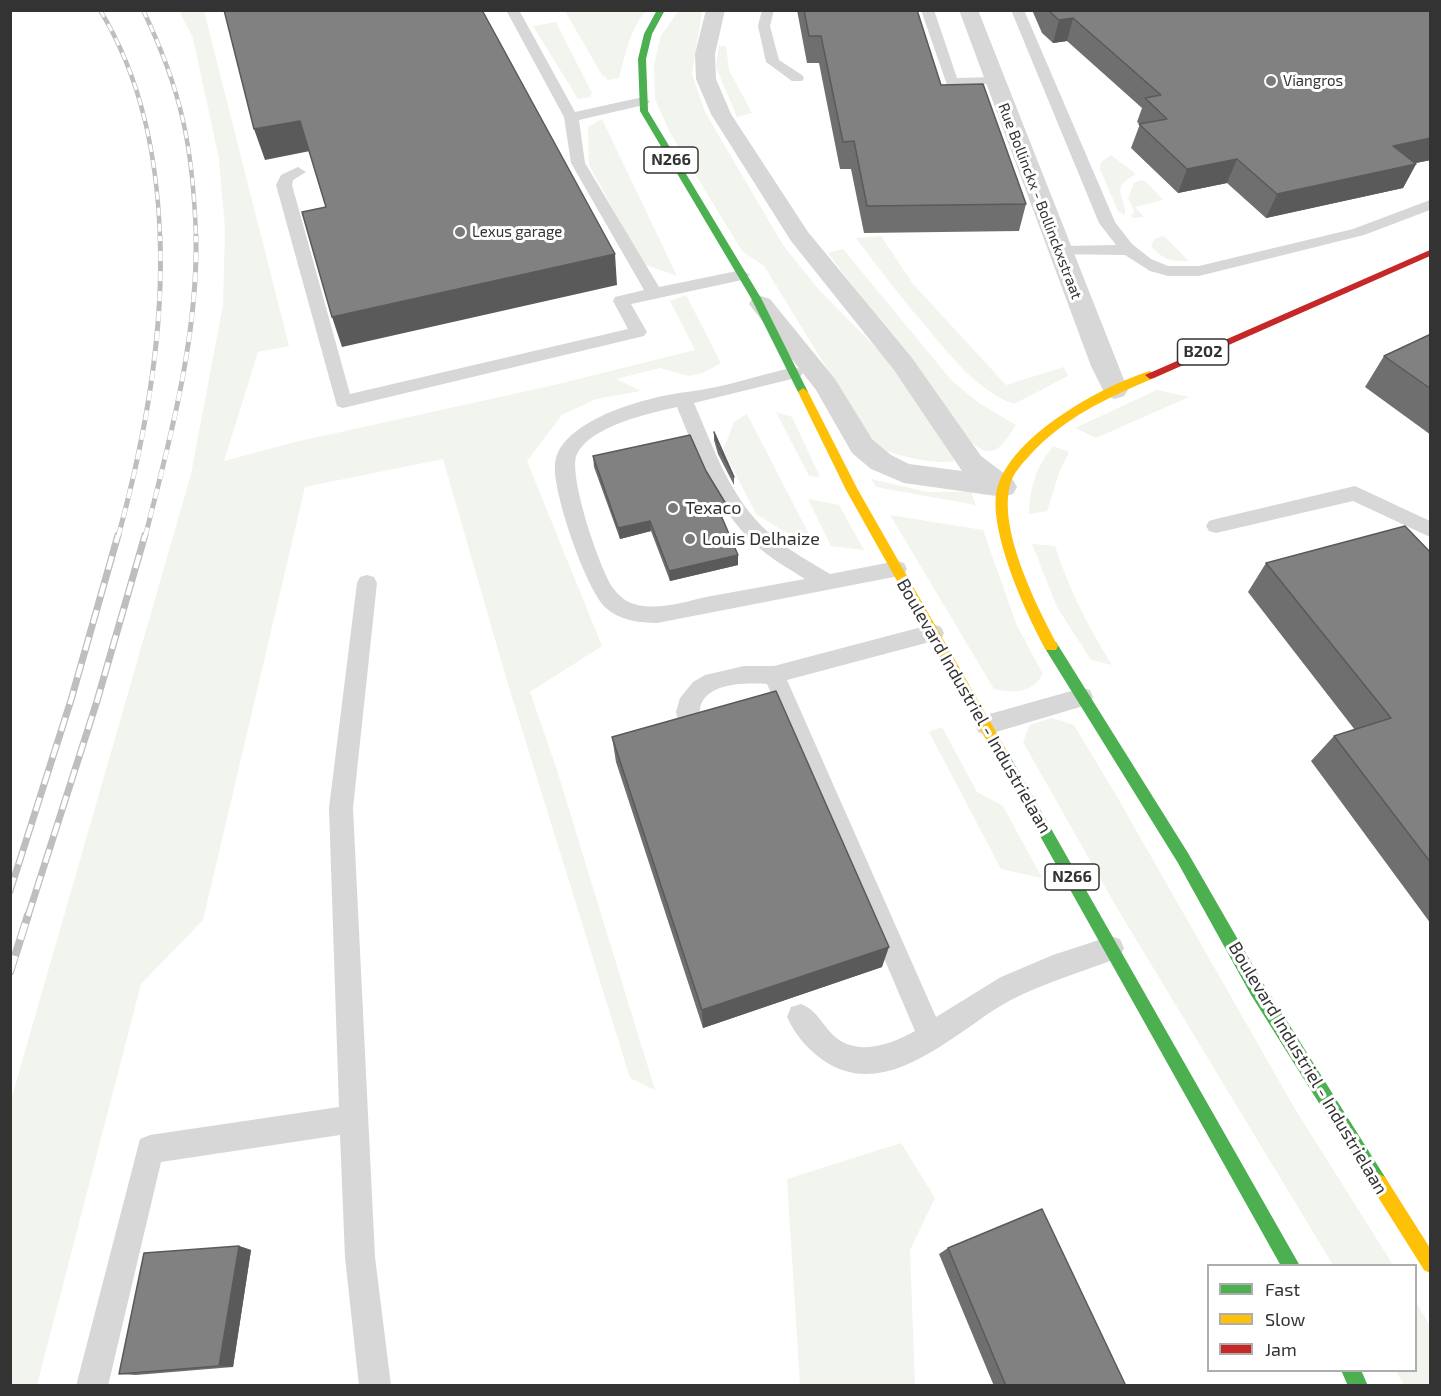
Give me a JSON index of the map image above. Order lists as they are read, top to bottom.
{
  "streets": {
    "highway": ["N266", "B202", "Boulevard Industriel - Industrielaan"],
    "street": ["Rue Bollinckx - Bollinckxstraat"]
  },
  "crossings": [
    ["Rue Bollinckx - Bollinckxstraat", "B202"],
    ["B202", "Boulevard Industriel - Industrielaan"]
  ],
  "places": [
    "Viangros",
    "Lexus garage",
    "Texaco",
    "Louis Delhaize"
  ],
  "legend": ["Fast", "Slow", "Jam"]
}
